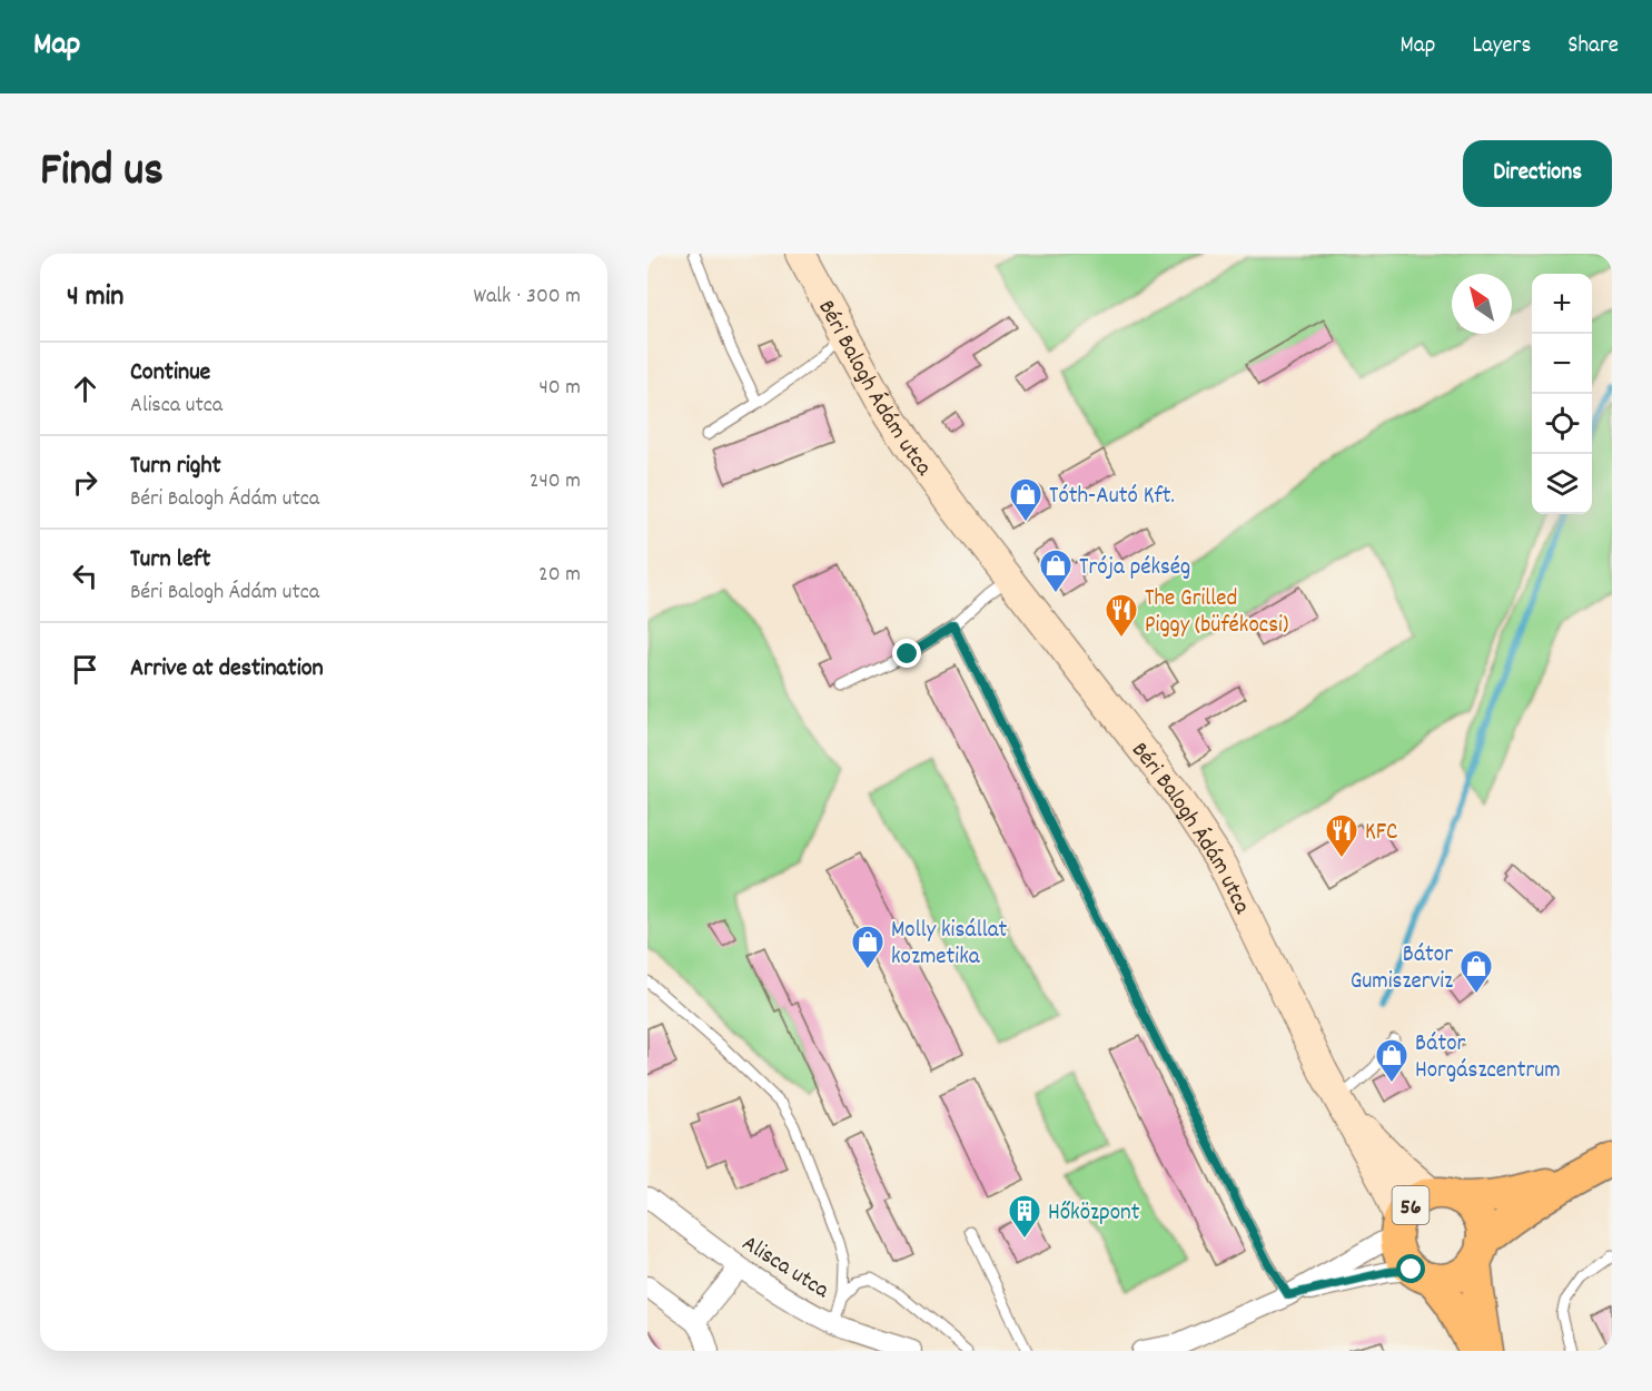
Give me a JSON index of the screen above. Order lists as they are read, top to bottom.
{
  "streets": {
    "main road": ["56"],
    "street": ["Béri Balogh Ádám utca", "Alisca utca"]
  },
  "crossings": [
    ["Béri Balogh Ádám utca", "56"]
  ],
  "places": {
    "shop": [
      "Tóth-Autó Kft.",
      "Trója pékség",
      "Molly kisállat kozmetika",
      "Bátor Gumiszerviz",
      "Bátor Horgászcentrum"
    ],
    "restaurant": ["The Grilled Piggy (büfékocsi)", "KFC"],
    "building": ["Hőközpont"]
  },
  "north": "top left",
  "page": {
    "header": "Map",
    "nav": ["Map", "Layers", "Share"],
    "title": "Find us",
    "buttons": "Directions",
    "heading": ["4 min", "Walk · 300 m"],
    "map_buttons": ["+", "−"],
    "list": [
      ["Continue", "Alisca utca", "40 m"],
      ["Turn right", "Béri Balogh Ádám utca", "240 m"],
      ["Turn left", "Béri Balogh Ádám utca", "20 m"],
      "Arrive at destination"
    ]
  }
}
